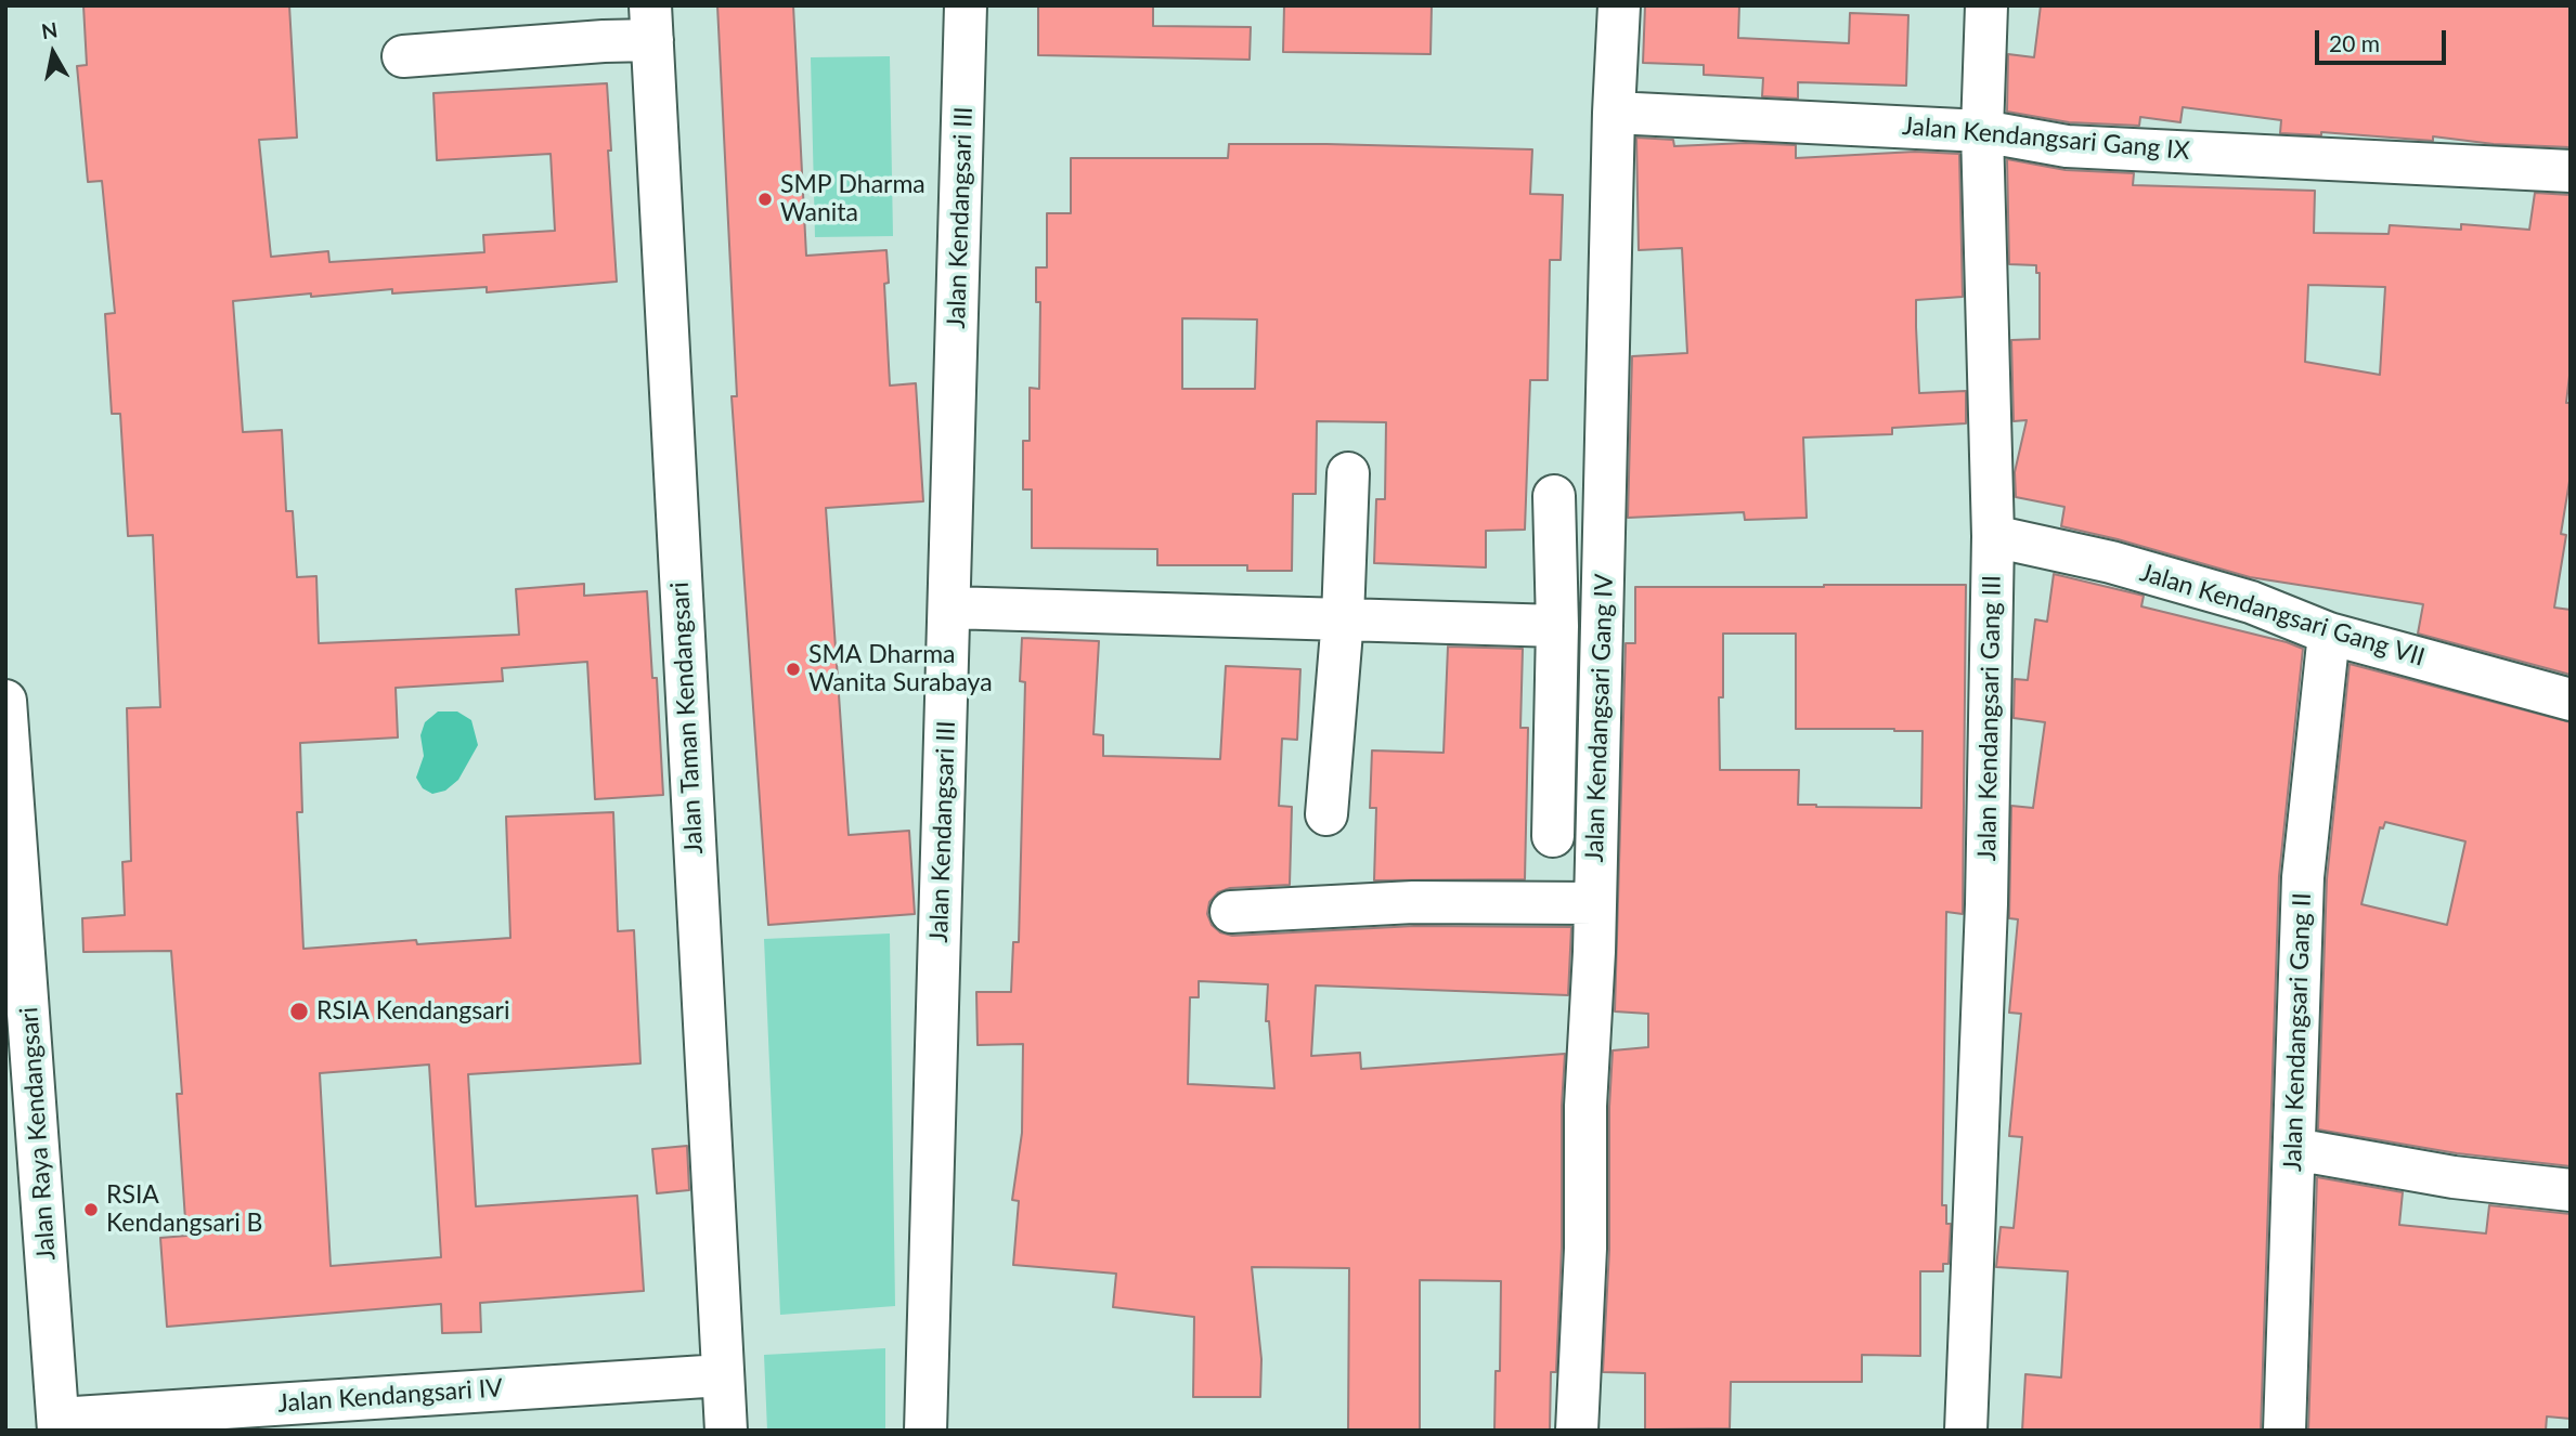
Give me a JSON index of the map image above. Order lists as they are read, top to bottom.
{
  "streets": {
    "street": [
      "Jalan Kendangsari Gang IX",
      "Jalan Kendangsari III",
      "Jalan Kendangsari Gang VII",
      "Jalan Taman Kendangsari",
      "Jalan Kendangsari Gang IV",
      "Jalan Kendangsari Gang III",
      "Jalan Kendangsari Gang II",
      "Jalan Raya Kendangsari",
      "Jalan Kendangsari IV"
    ]
  },
  "crossings": [
    ["Jalan Kendangsari Gang IX", "Jalan Kendangsari Gang IV"],
    ["Jalan Kendangsari Gang IX", "Jalan Kendangsari Gang III"],
    ["Jalan Kendangsari Gang VII", "Jalan Kendangsari Gang III"],
    ["Jalan Kendangsari Gang VII", "Jalan Kendangsari Gang II"],
    ["Jalan Taman Kendangsari", "Jalan Kendangsari IV"],
    ["Jalan Raya Kendangsari", "Jalan Kendangsari IV"]
  ],
  "places": [
    "SMP Dharma Wanita",
    "SMA Dharma Wanita Surabaya",
    "RSIA Kendangsari",
    "RSIA Kendangsari B"
  ],
  "scale_bar": "20 m",
  "north": "top"
}
